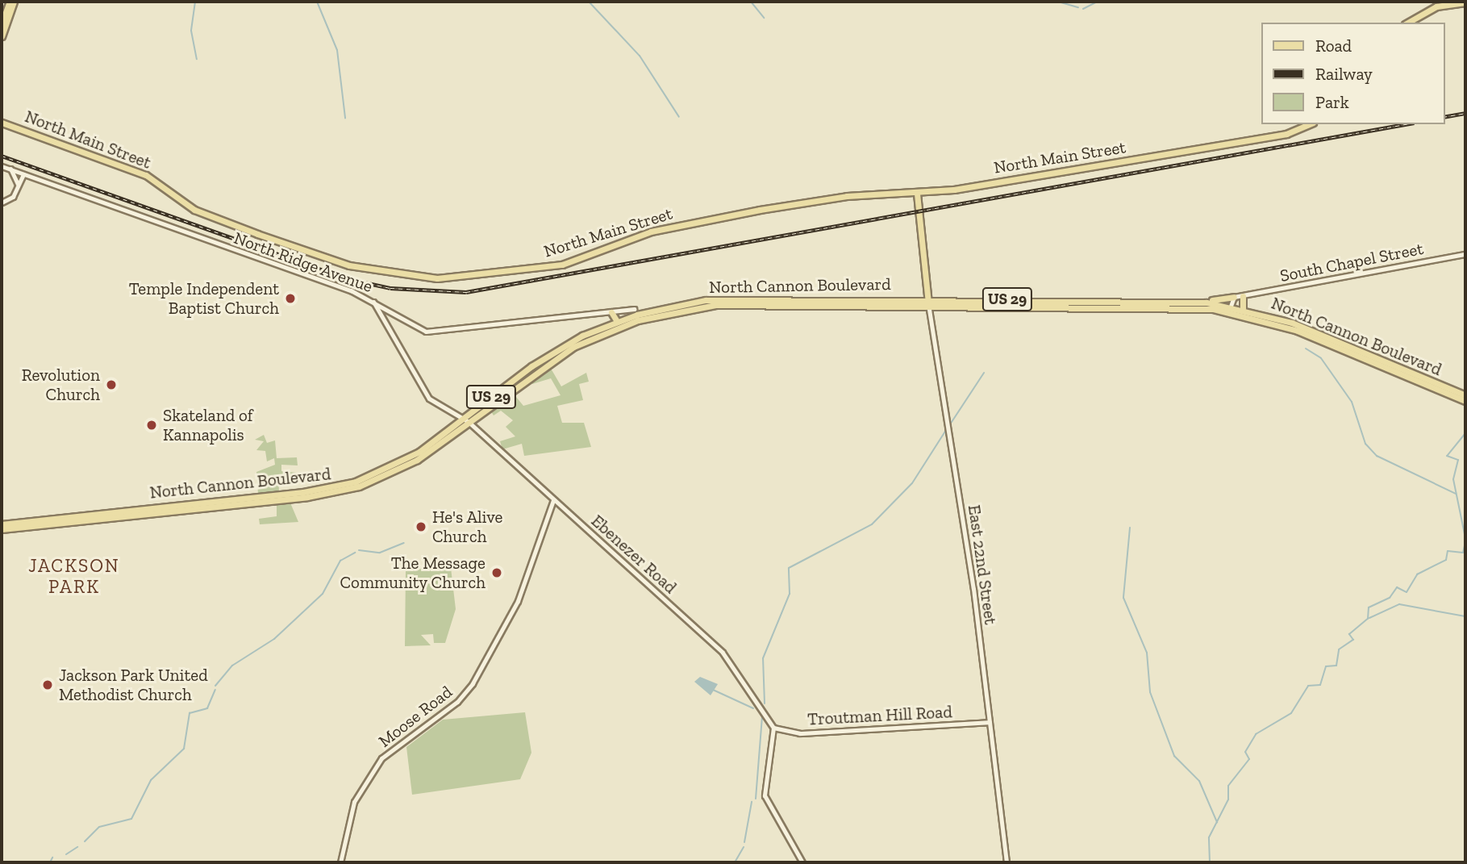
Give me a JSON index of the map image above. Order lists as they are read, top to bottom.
{
  "streets": {
    "main road": [
      "North Main Street",
      "North Cannon Boulevard",
      "US 29",
      "East 22nd Street"
    ],
    "street": [
      "North Ridge Avenue",
      "South Chapel Street",
      "Ebenezer Road",
      "Troutman Hill Road",
      "Moose Road"
    ]
  },
  "crossings": [
    ["North Main Street", "East 22nd Street"],
    ["North Ridge Avenue", "Ebenezer Road"],
    ["South Chapel Street", "North Cannon Boulevard"],
    ["North Cannon Boulevard", "Ebenezer Road"],
    ["North Cannon Boulevard", "East 22nd Street"],
    ["Ebenezer Road", "Troutman Hill Road"],
    ["Ebenezer Road", "Moose Road"],
    ["East 22nd Street", "Troutman Hill Road"]
  ],
  "districts": ["JACKSON PARK"],
  "places": [
    "Temple Independent Baptist Church",
    "Revolution Church",
    "Skateland of Kannapolis",
    "He's Alive Church",
    "The Message Community Church",
    "Jackson Park United Methodist Church"
  ],
  "legend": ["Road", "Railway", "Park"]
}
